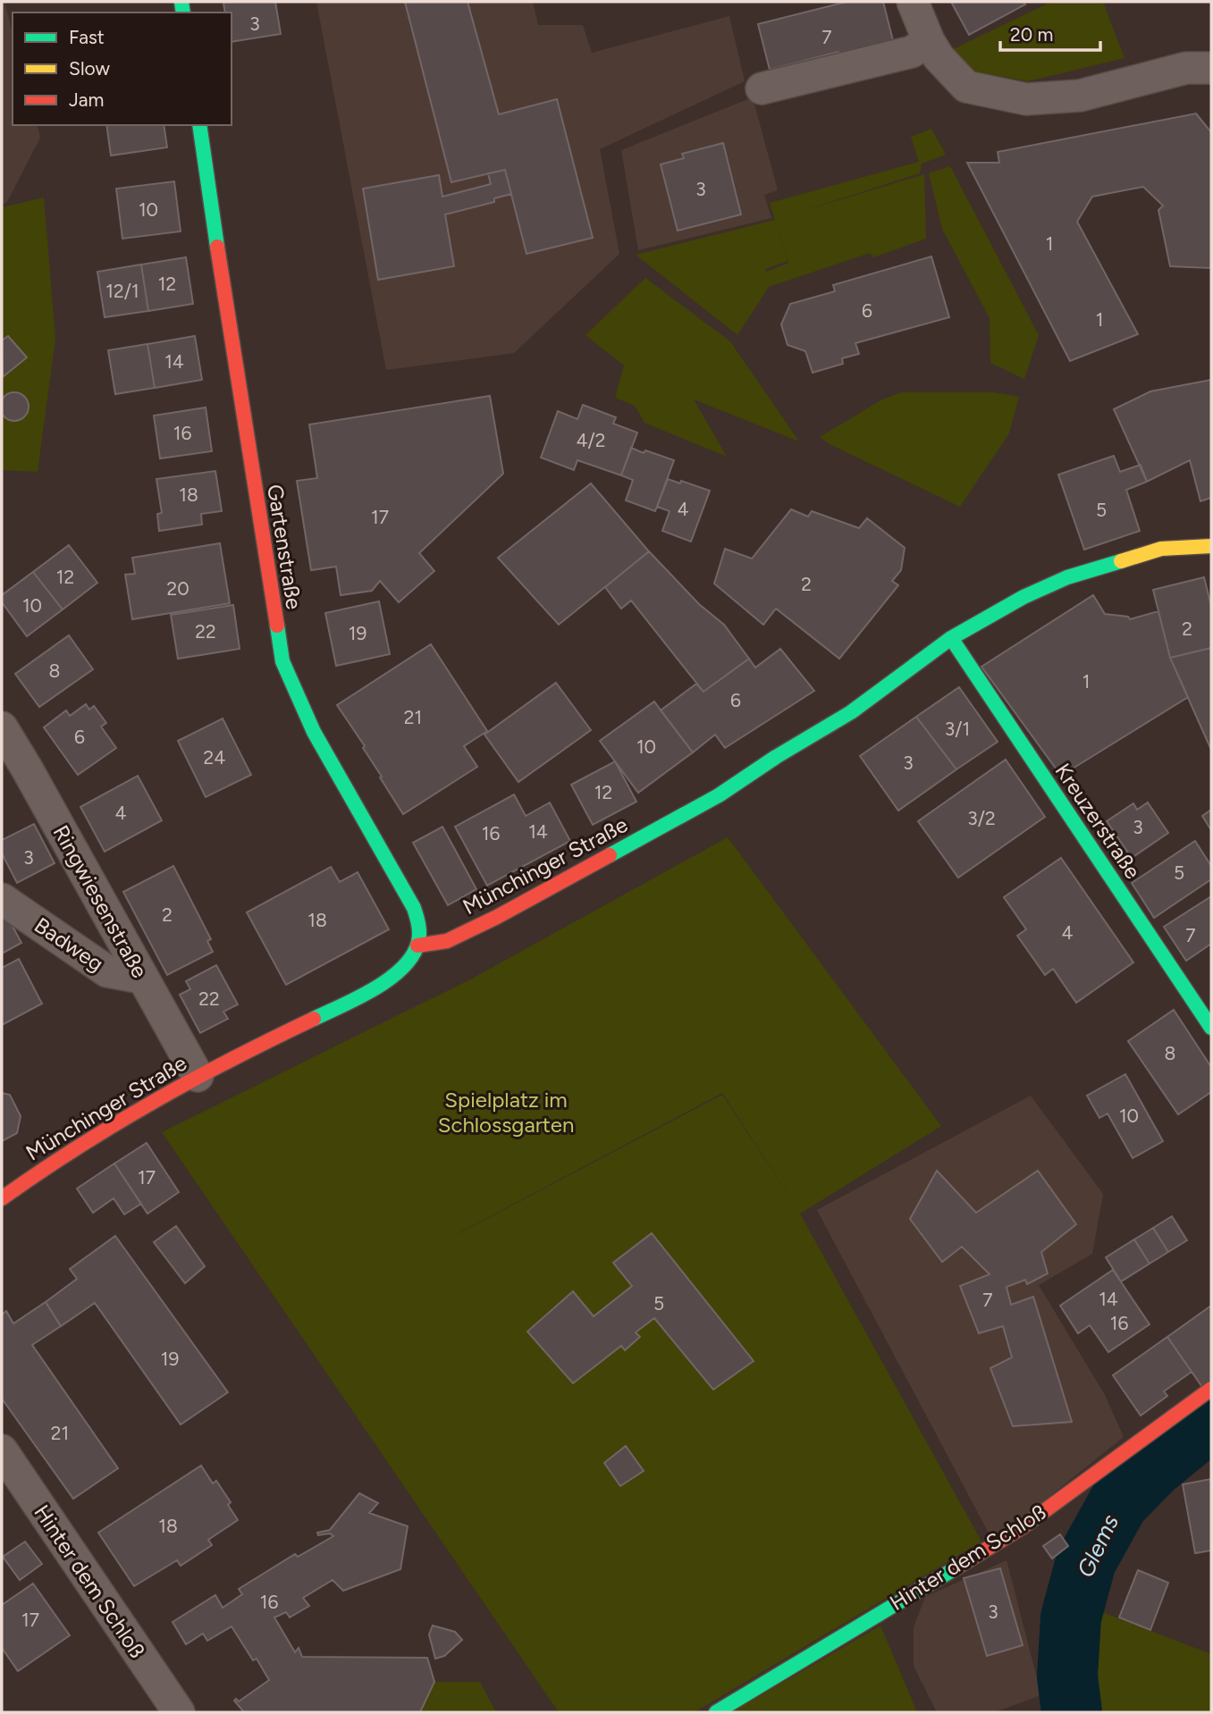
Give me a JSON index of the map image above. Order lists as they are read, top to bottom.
{
  "streets": {
    "street": [
      "Gartenstraße",
      "Kreuzerstraße",
      "Münchinger Straße",
      "Ringwiesenstraße",
      "Badweg",
      "Hinter dem Schloß"
    ]
  },
  "crossings": [
    ["Gartenstraße", "Münchinger Straße"],
    ["Kreuzerstraße", "Münchinger Straße"],
    ["Münchinger Straße", "Ringwiesenstraße"],
    ["Ringwiesenstraße", "Badweg"]
  ],
  "water": ["Glems"],
  "parks": ["Spielplatz im Schlossgarten"],
  "house_numbers": [
    "3",
    "7",
    "3",
    "10",
    "1",
    "12",
    "12/1",
    "6",
    "1",
    "14",
    "16",
    "4/2",
    "18",
    "4",
    "5",
    "17",
    "12",
    "2",
    "20",
    "10",
    "2",
    "22",
    "19",
    "8",
    "1",
    "6",
    "21",
    "3/1",
    "6",
    "10",
    "24",
    "3",
    "12",
    "4",
    "3/2",
    "3",
    "14",
    "16",
    "3",
    "5",
    "2",
    "18",
    "4",
    "7",
    "22",
    "8",
    "10",
    "17",
    "14",
    "7",
    "5",
    "16",
    "19",
    "21",
    "18",
    "16",
    "3",
    "17"
  ],
  "legend": ["Fast", "Slow", "Jam"],
  "scale_bar": "20 m"
}
